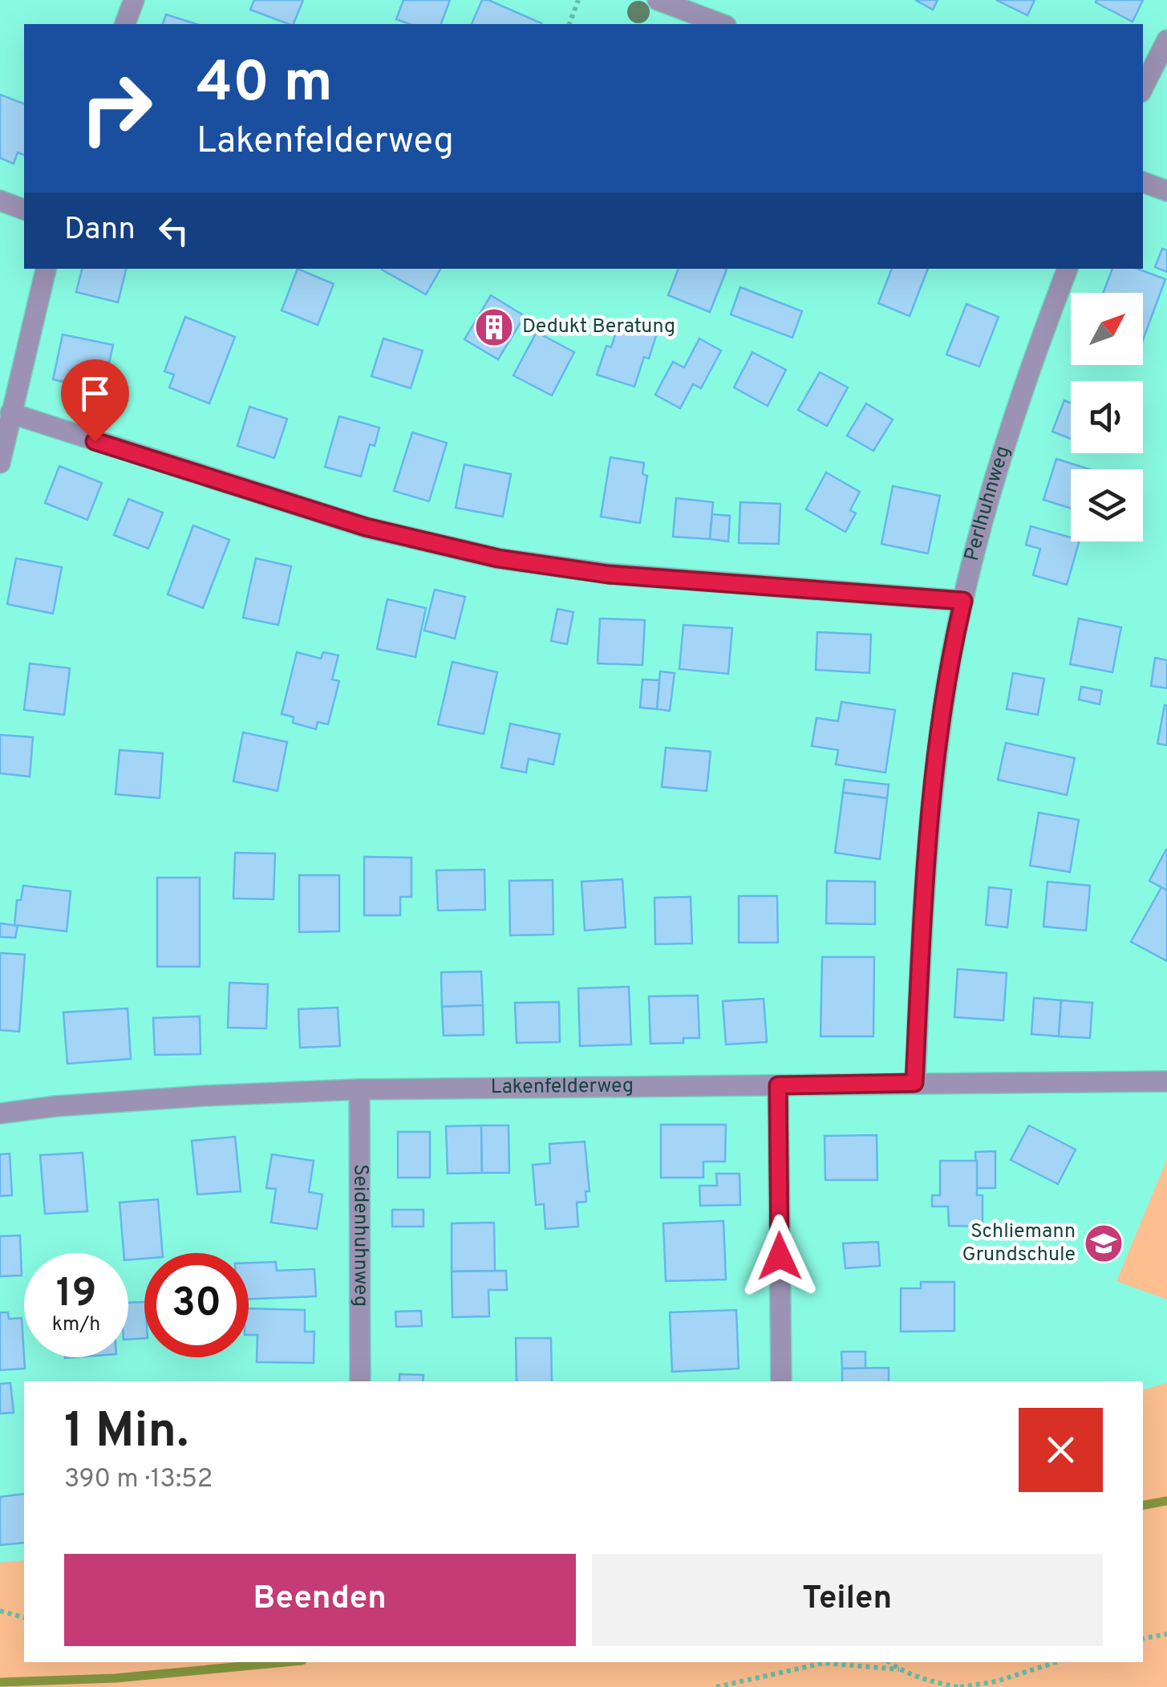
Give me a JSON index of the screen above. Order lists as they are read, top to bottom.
{
  "streets": {
    "street": ["Perlhuhnweg", "Lakenfelderweg", "Seidenhuhnweg"]
  },
  "crossings": [
    ["Perlhuhnweg", "Lakenfelderweg"],
    ["Lakenfelderweg", "Seidenhuhnweg"]
  ],
  "places": {
    "building": ["Dedukt Beratung"],
    "school or university": ["Schliemann Grundschule"]
  },
  "north": "top right",
  "page": {
    "turn": ["40 m", "Lakenfelderweg"],
    "then": "Dann",
    "speed": "19 km/h",
    "limit": "30",
    "heading": ["1 Min.", "390 m · 13:52"],
    "buttons": ["Beenden", "Teilen"]
  }
}
